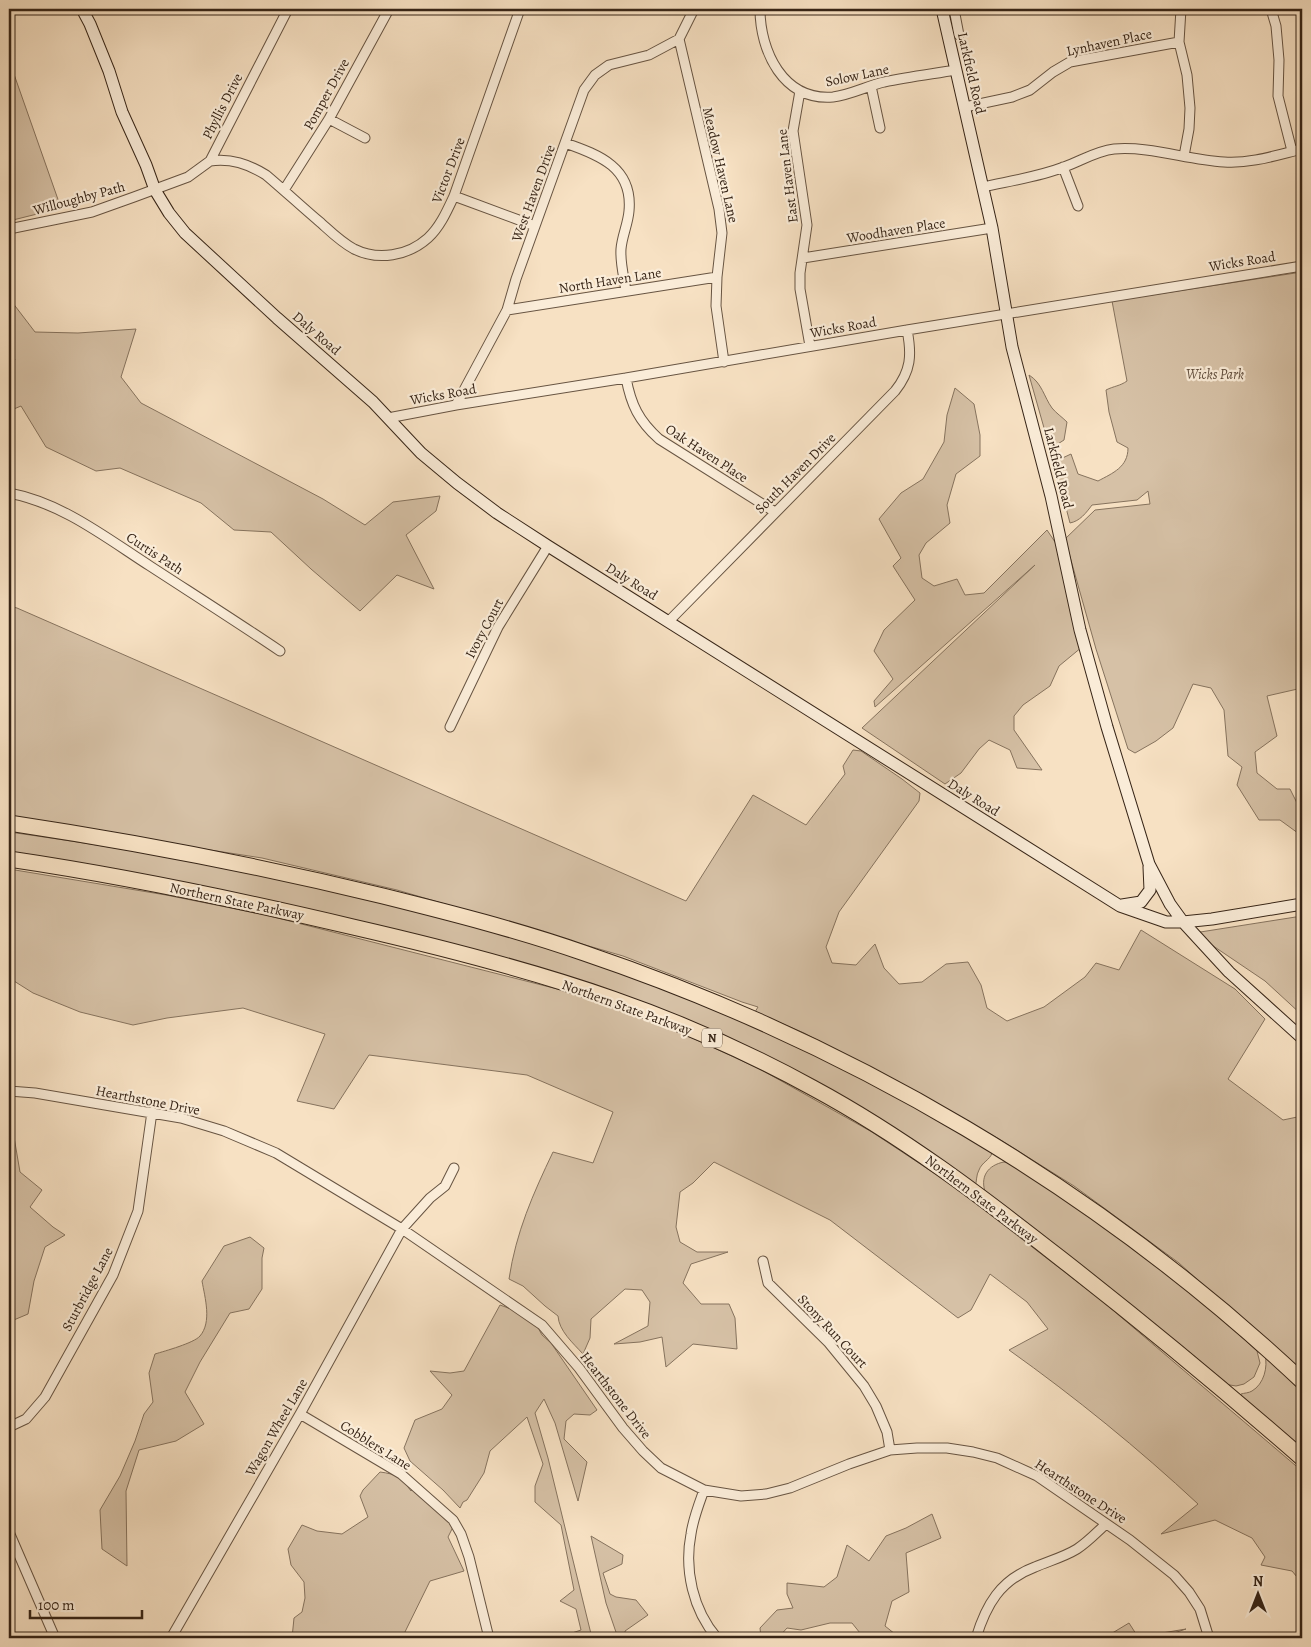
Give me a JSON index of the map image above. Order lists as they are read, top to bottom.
{
  "streets": {
    "highway": ["Northern State Parkway", "N"],
    "street": [
      "Lynhaven Place",
      "Larkfield Road",
      "Solow Lane",
      "Pomper Drive",
      "Phyllis Drive",
      "Meadow Haven Lane",
      "Victor Drive",
      "East Haven Lane",
      "West Haven Drive",
      "Willoughby Path",
      "Woodhaven Place",
      "Wicks Road",
      "North Haven Lane",
      "Daly Road",
      "Oak Haven Place",
      "South Haven Drive",
      "Curtis Path",
      "Ivory Court",
      "Hearthstone Drive",
      "Sturbridge Lane",
      "Stony Run Court",
      "Wagon Wheel Lane",
      "Cobblers Lane"
    ]
  },
  "crossings": [
    ["Lynhaven Place", "Larkfield Road"],
    ["Larkfield Road", "Solow Lane"],
    ["Larkfield Road", "Woodhaven Place"],
    ["Larkfield Road", "Wicks Road"],
    ["Larkfield Road", "Daly Road"],
    ["Solow Lane", "East Haven Lane"],
    ["Pomper Drive", "Victor Drive"],
    ["Phyllis Drive", "Victor Drive"],
    ["Phyllis Drive", "Willoughby Path"],
    ["Phyllis Drive", "Daly Road"],
    ["Meadow Haven Lane", "West Haven Drive"],
    ["Meadow Haven Lane", "Wicks Road"],
    ["Meadow Haven Lane", "North Haven Lane"],
    ["East Haven Lane", "Woodhaven Place"],
    ["East Haven Lane", "Wicks Road"],
    ["West Haven Drive", "Wicks Road"],
    ["West Haven Drive", "North Haven Lane"],
    ["Willoughby Path", "Daly Road"],
    ["Wicks Road", "Daly Road"],
    ["Wicks Road", "Oak Haven Place"],
    ["Wicks Road", "South Haven Drive"],
    ["Daly Road", "South Haven Drive"],
    ["Daly Road", "Ivory Court"],
    ["Oak Haven Place", "South Haven Drive"],
    ["Hearthstone Drive", "Sturbridge Lane"],
    ["Hearthstone Drive", "Stony Run Court"],
    ["Hearthstone Drive", "Wagon Wheel Lane"],
    ["Wagon Wheel Lane", "Cobblers Lane"]
  ],
  "parks": ["Wicks Park"],
  "scale_bar": "100 m",
  "north": "top"
}
